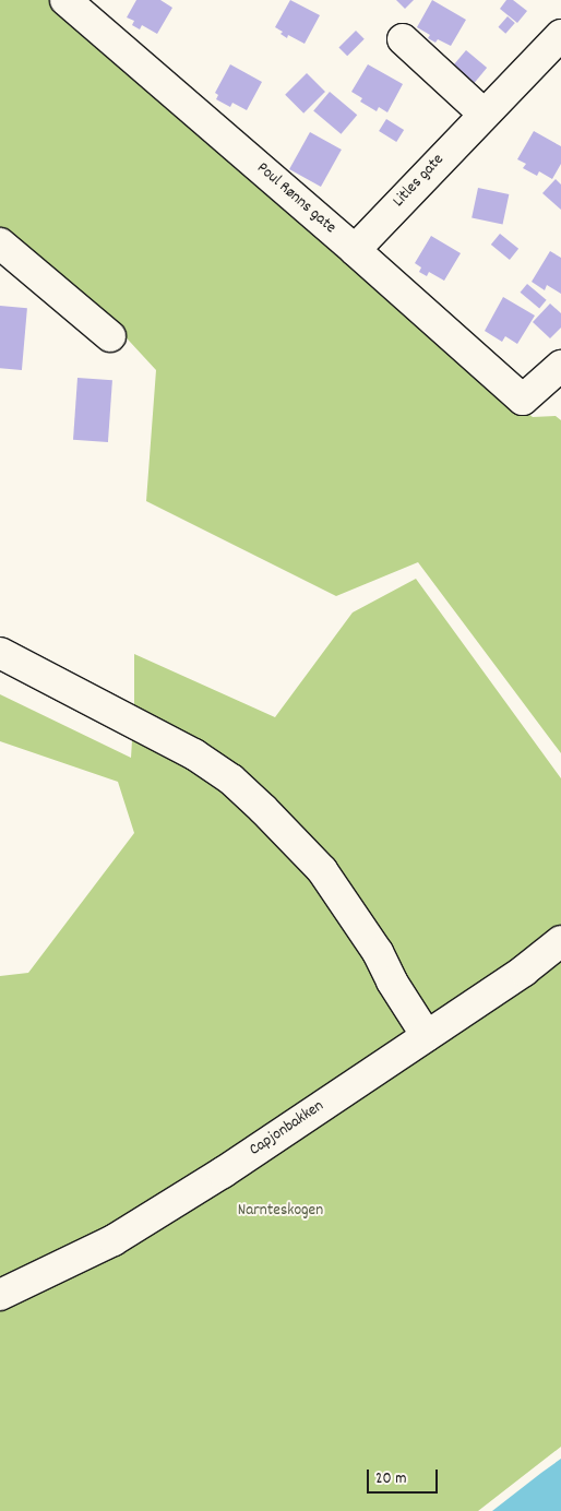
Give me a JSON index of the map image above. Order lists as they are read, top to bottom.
{
  "streets": {
    "street": ["Litles gate", "Poul Rønns gate", "Capjonbakken"]
  },
  "crossings": [
    ["Litles gate", "Poul Rønns gate"]
  ],
  "parks": ["Narnteskogen"],
  "scale_bar": "20 m"
}
